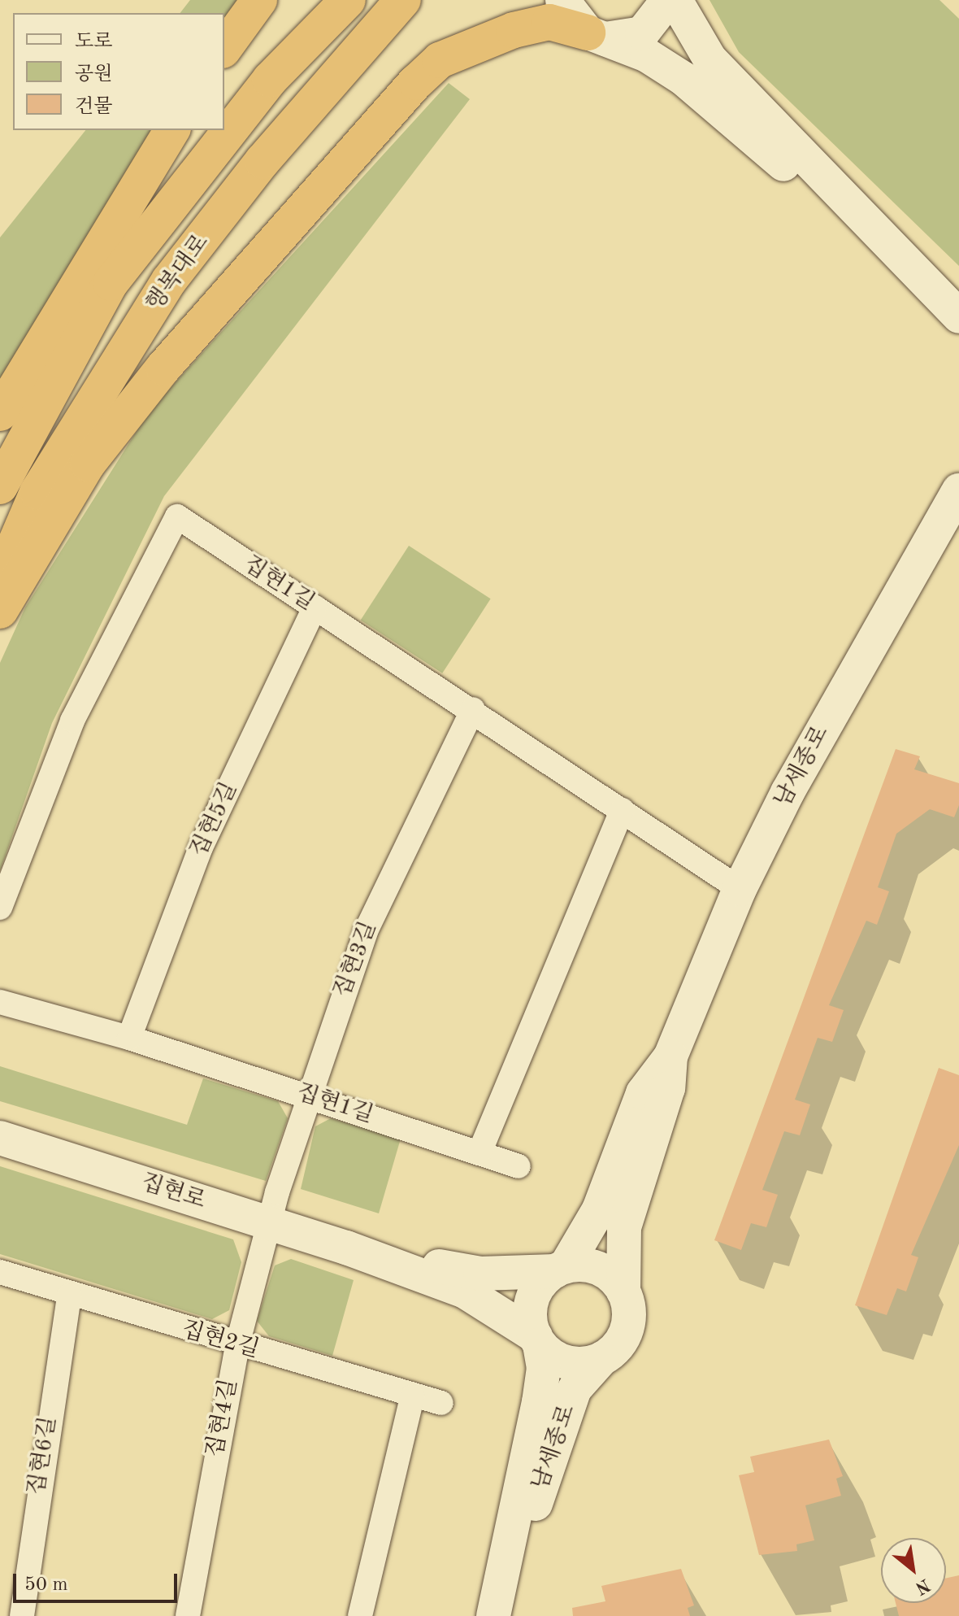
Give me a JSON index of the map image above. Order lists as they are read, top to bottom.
{
  "streets": {
    "highway": ["행복대로"],
    "street": [
      "집현1길",
      "남세종로",
      "집현5길",
      "집현3길",
      "집현로",
      "집현2길",
      "집현4길",
      "집현6길"
    ]
  },
  "crossings": [
    ["집현1길", "남세종로"],
    ["집현1길", "집현5길"],
    ["집현1길", "집현3길"],
    ["남세종로", "집현로"],
    ["집현3길", "집현로"],
    ["집현3길", "집현4길"],
    ["집현로", "집현4길"],
    ["집현2길", "집현4길"],
    ["집현2길", "집현6길"]
  ],
  "legend": ["도로", "공원", "건물"],
  "scale_bar": "50 m",
  "north": "bottom right"
}
